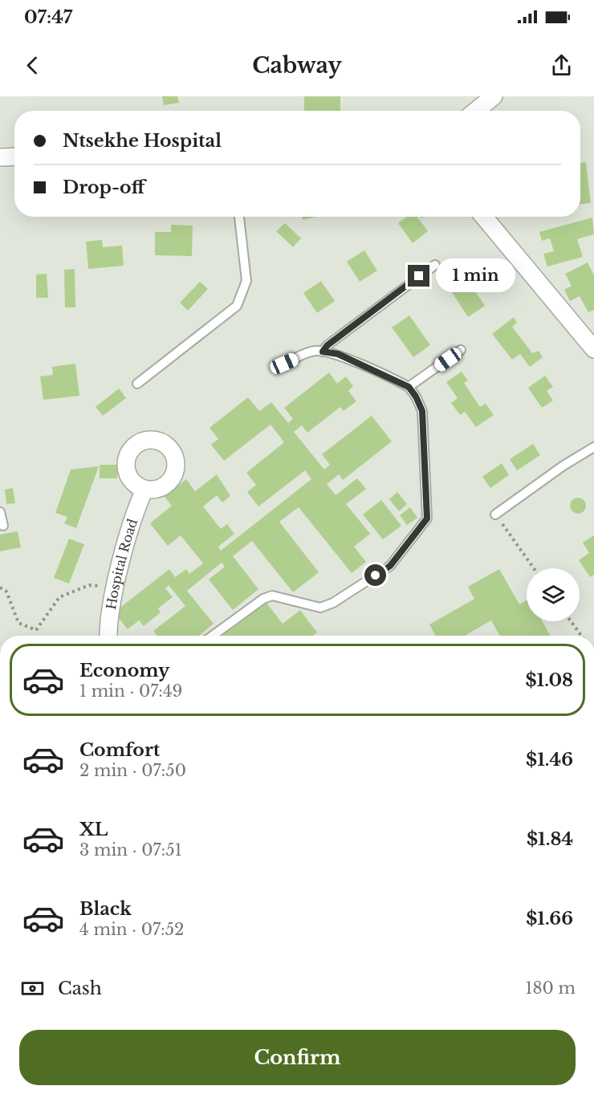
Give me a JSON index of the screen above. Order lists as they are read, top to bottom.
{
  "streets": {
    "street": ["Hospital Road"]
  },
  "page": {
    "status": "07:47",
    "header": "Cabway",
    "banner": ["Ntsekhe Hospital", "Drop-off"],
    "bubble": "1 min",
    "list": [
      {
        "name": "Economy",
        "note": "1 min · 07:49",
        "value": "$1.08"
      },
      {
        "name": "Comfort",
        "note": "2 min · 07:50",
        "value": "$1.46"
      },
      {
        "name": "XL",
        "note": "3 min · 07:51",
        "value": "$1.84"
      },
      {
        "name": "Black",
        "note": "4 min · 07:52",
        "value": "$1.66"
      }
    ],
    "pay": ["Cash", "180 m"],
    "buttons": "Confirm"
  }
}
